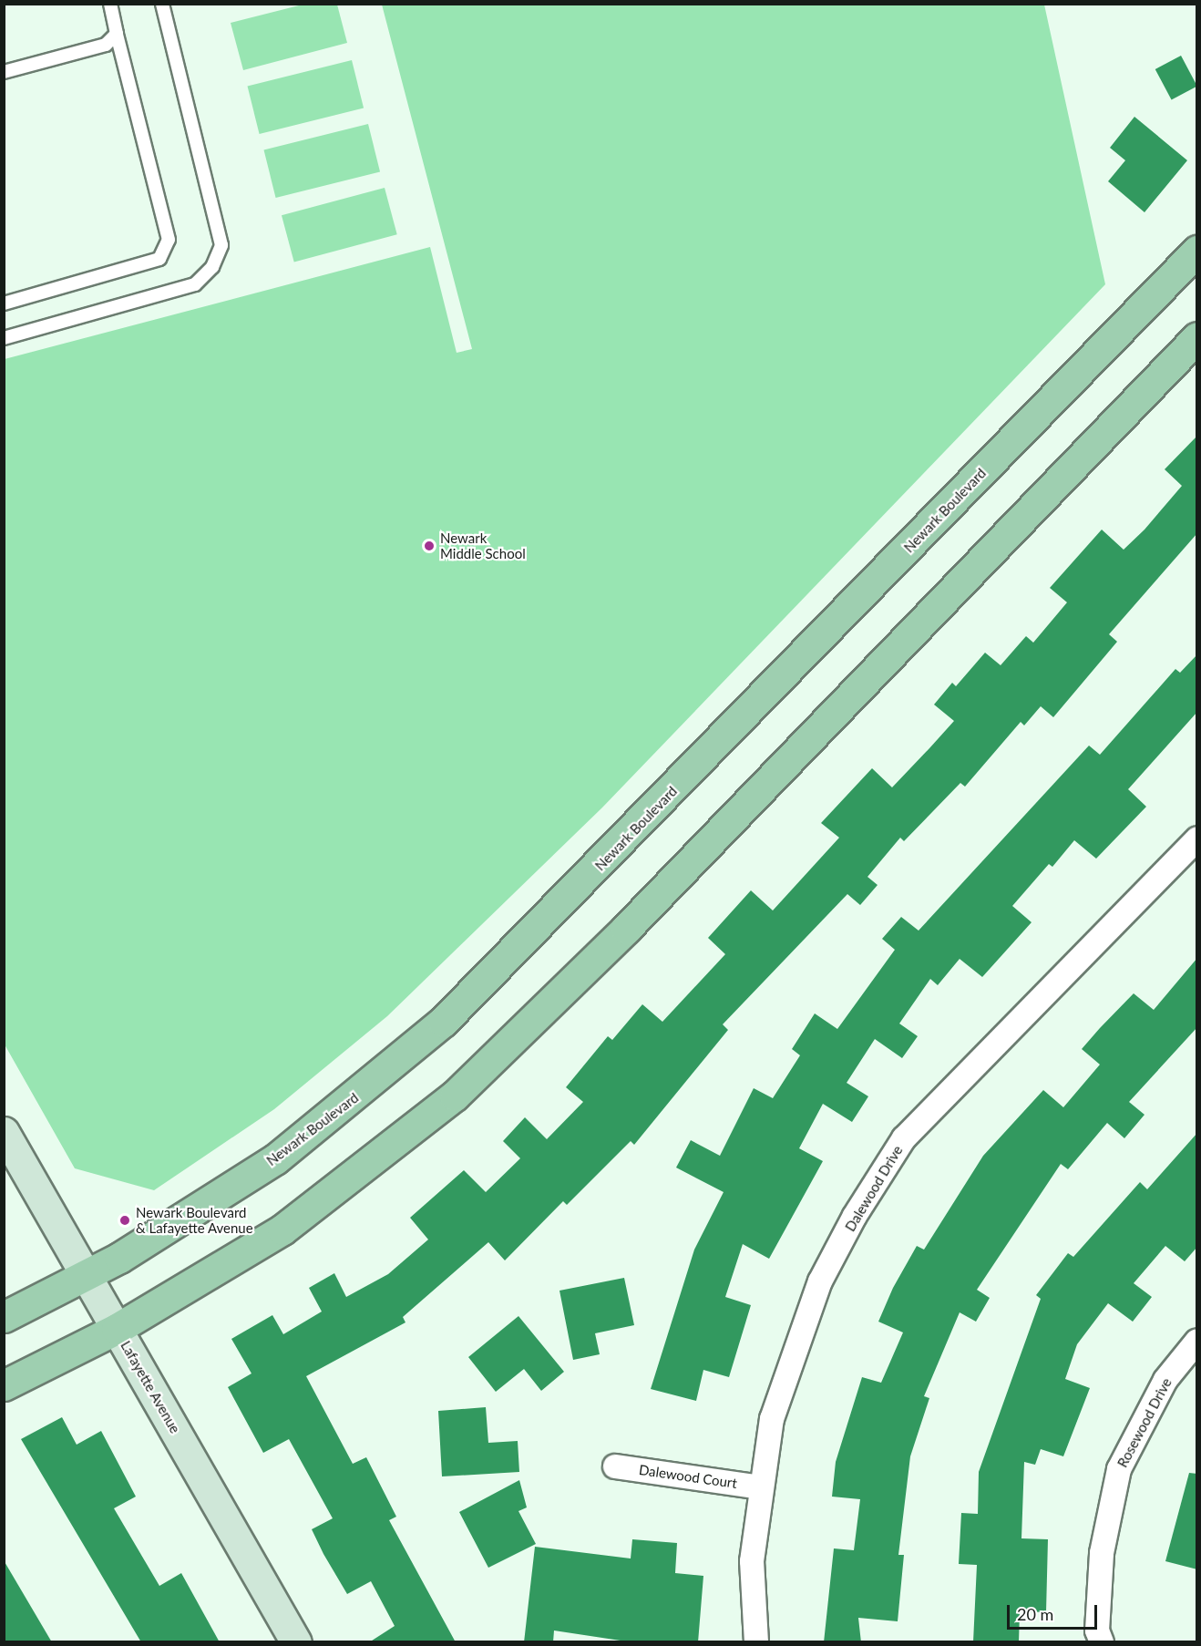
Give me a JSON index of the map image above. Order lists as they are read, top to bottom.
{
  "streets": {
    "main road": ["Newark Boulevard"],
    "street": [
      "Dalewood Drive",
      "Lafayette Avenue",
      "Rosewood Drive",
      "Dalewood Court"
    ]
  },
  "crossings": [
    ["Newark Boulevard", "Lafayette Avenue"],
    ["Dalewood Drive", "Dalewood Court"]
  ],
  "places": ["Newark Middle School", "Newark Boulevard & Lafayette Avenue"],
  "scale_bar": "20 m"
}
